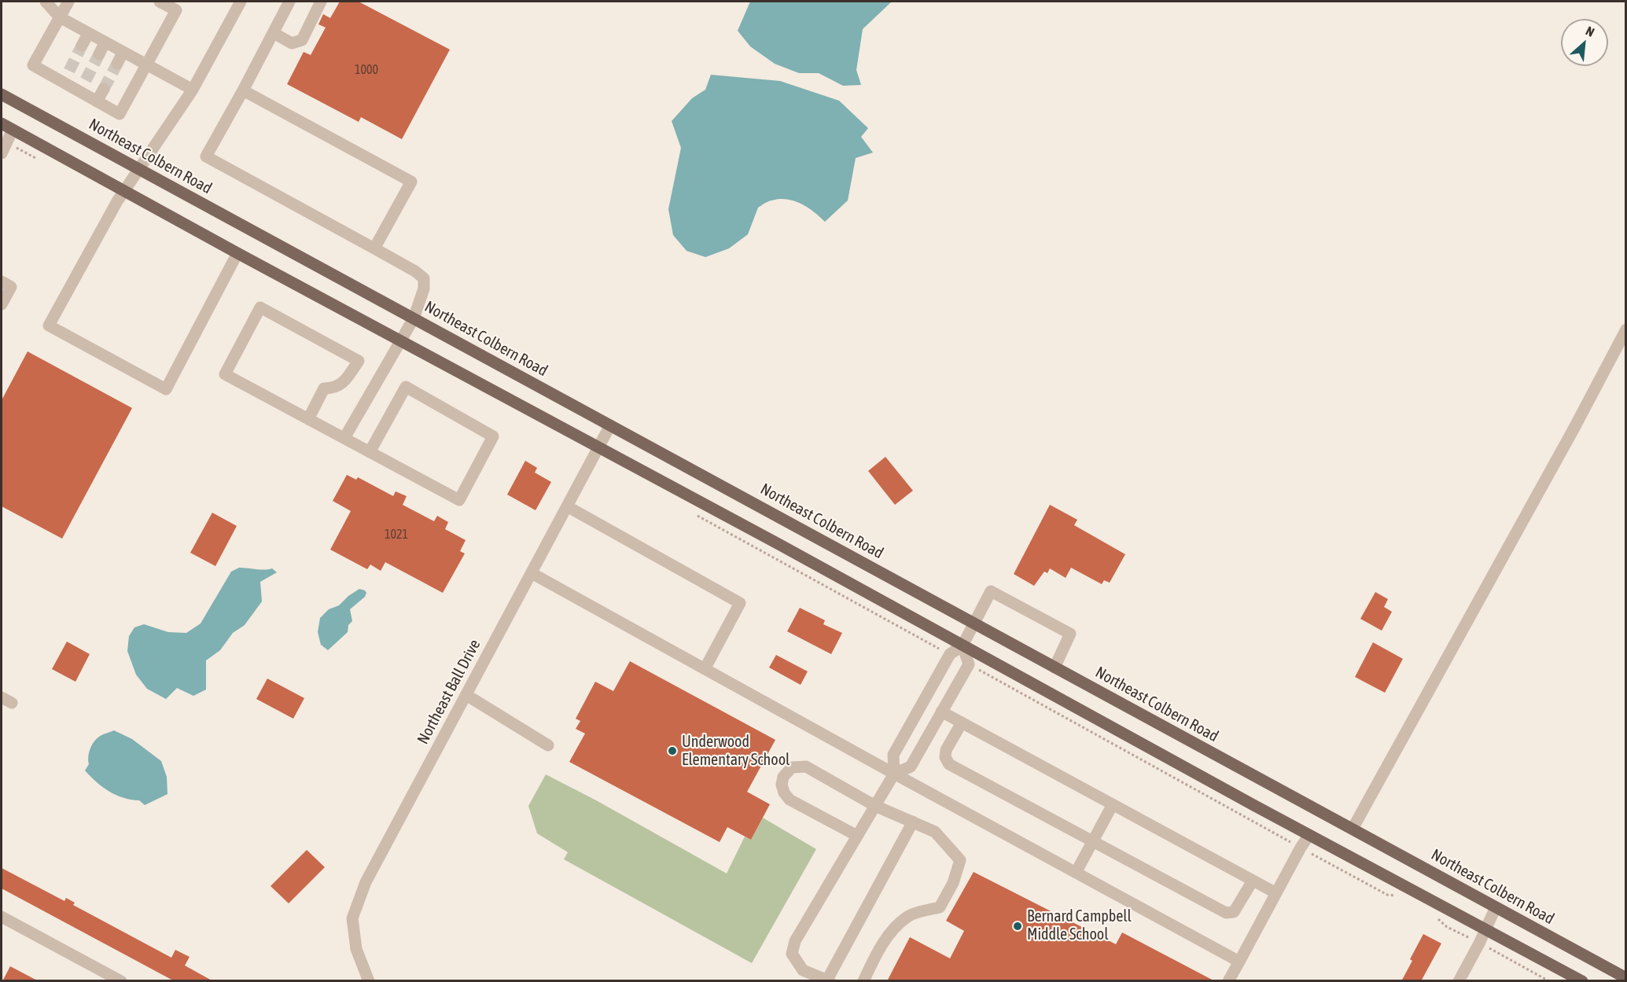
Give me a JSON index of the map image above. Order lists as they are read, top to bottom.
{
  "streets": {
    "main road": ["Northeast Colbern Road"],
    "street": ["Northeast Ball Drive"]
  },
  "crossings": [
    ["Northeast Colbern Road", "Northeast Ball Drive"]
  ],
  "places": ["Underwood Elementary School", "Bernard Campbell Middle School"],
  "house_numbers": ["1000", "1021"],
  "north": "top right"
}
